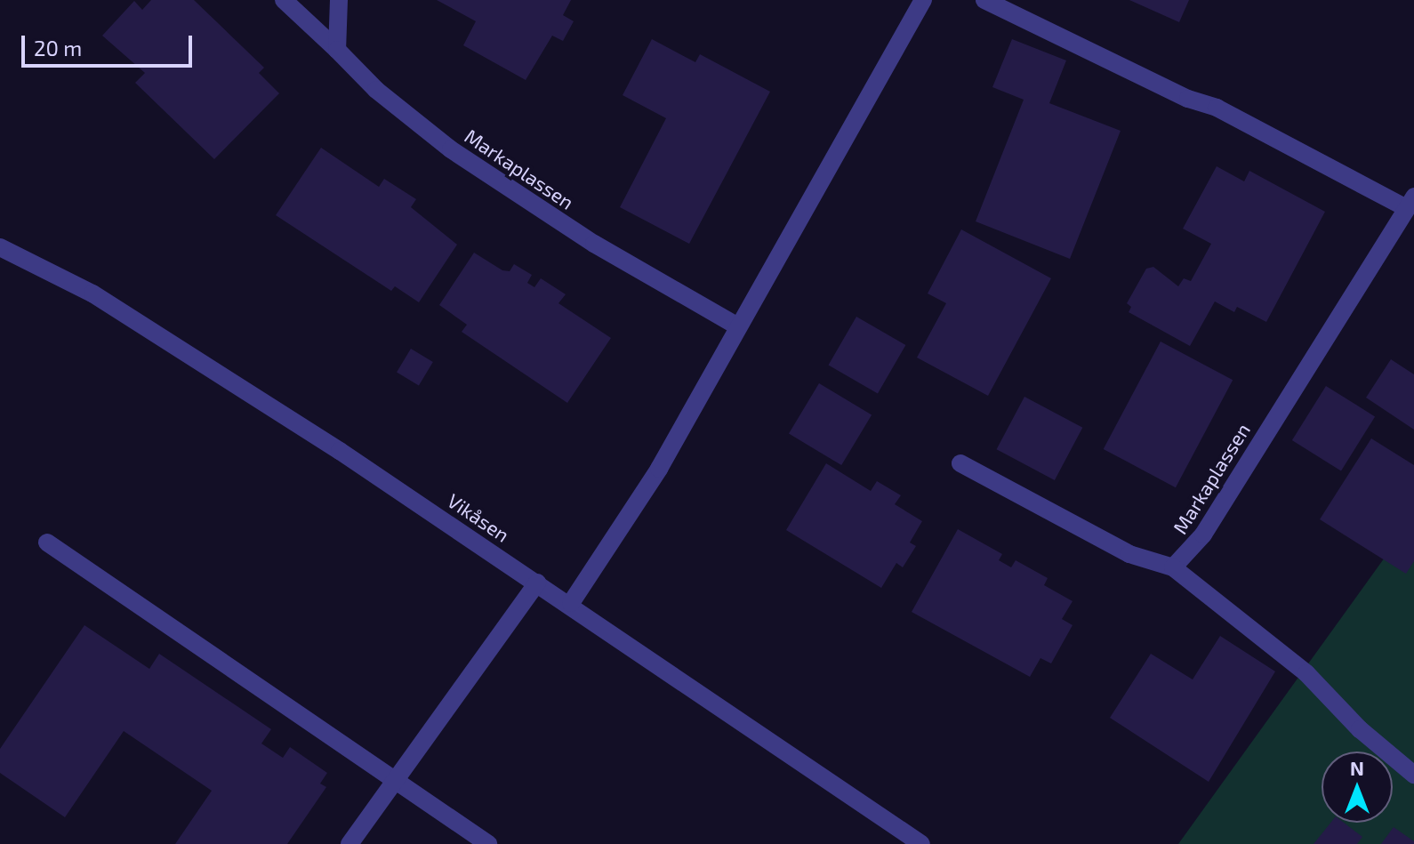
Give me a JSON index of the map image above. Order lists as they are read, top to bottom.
{
  "streets": {
    "street": ["Markaplassen", "Vikåsen"]
  },
  "scale_bar": "20 m",
  "north": "top"
}
